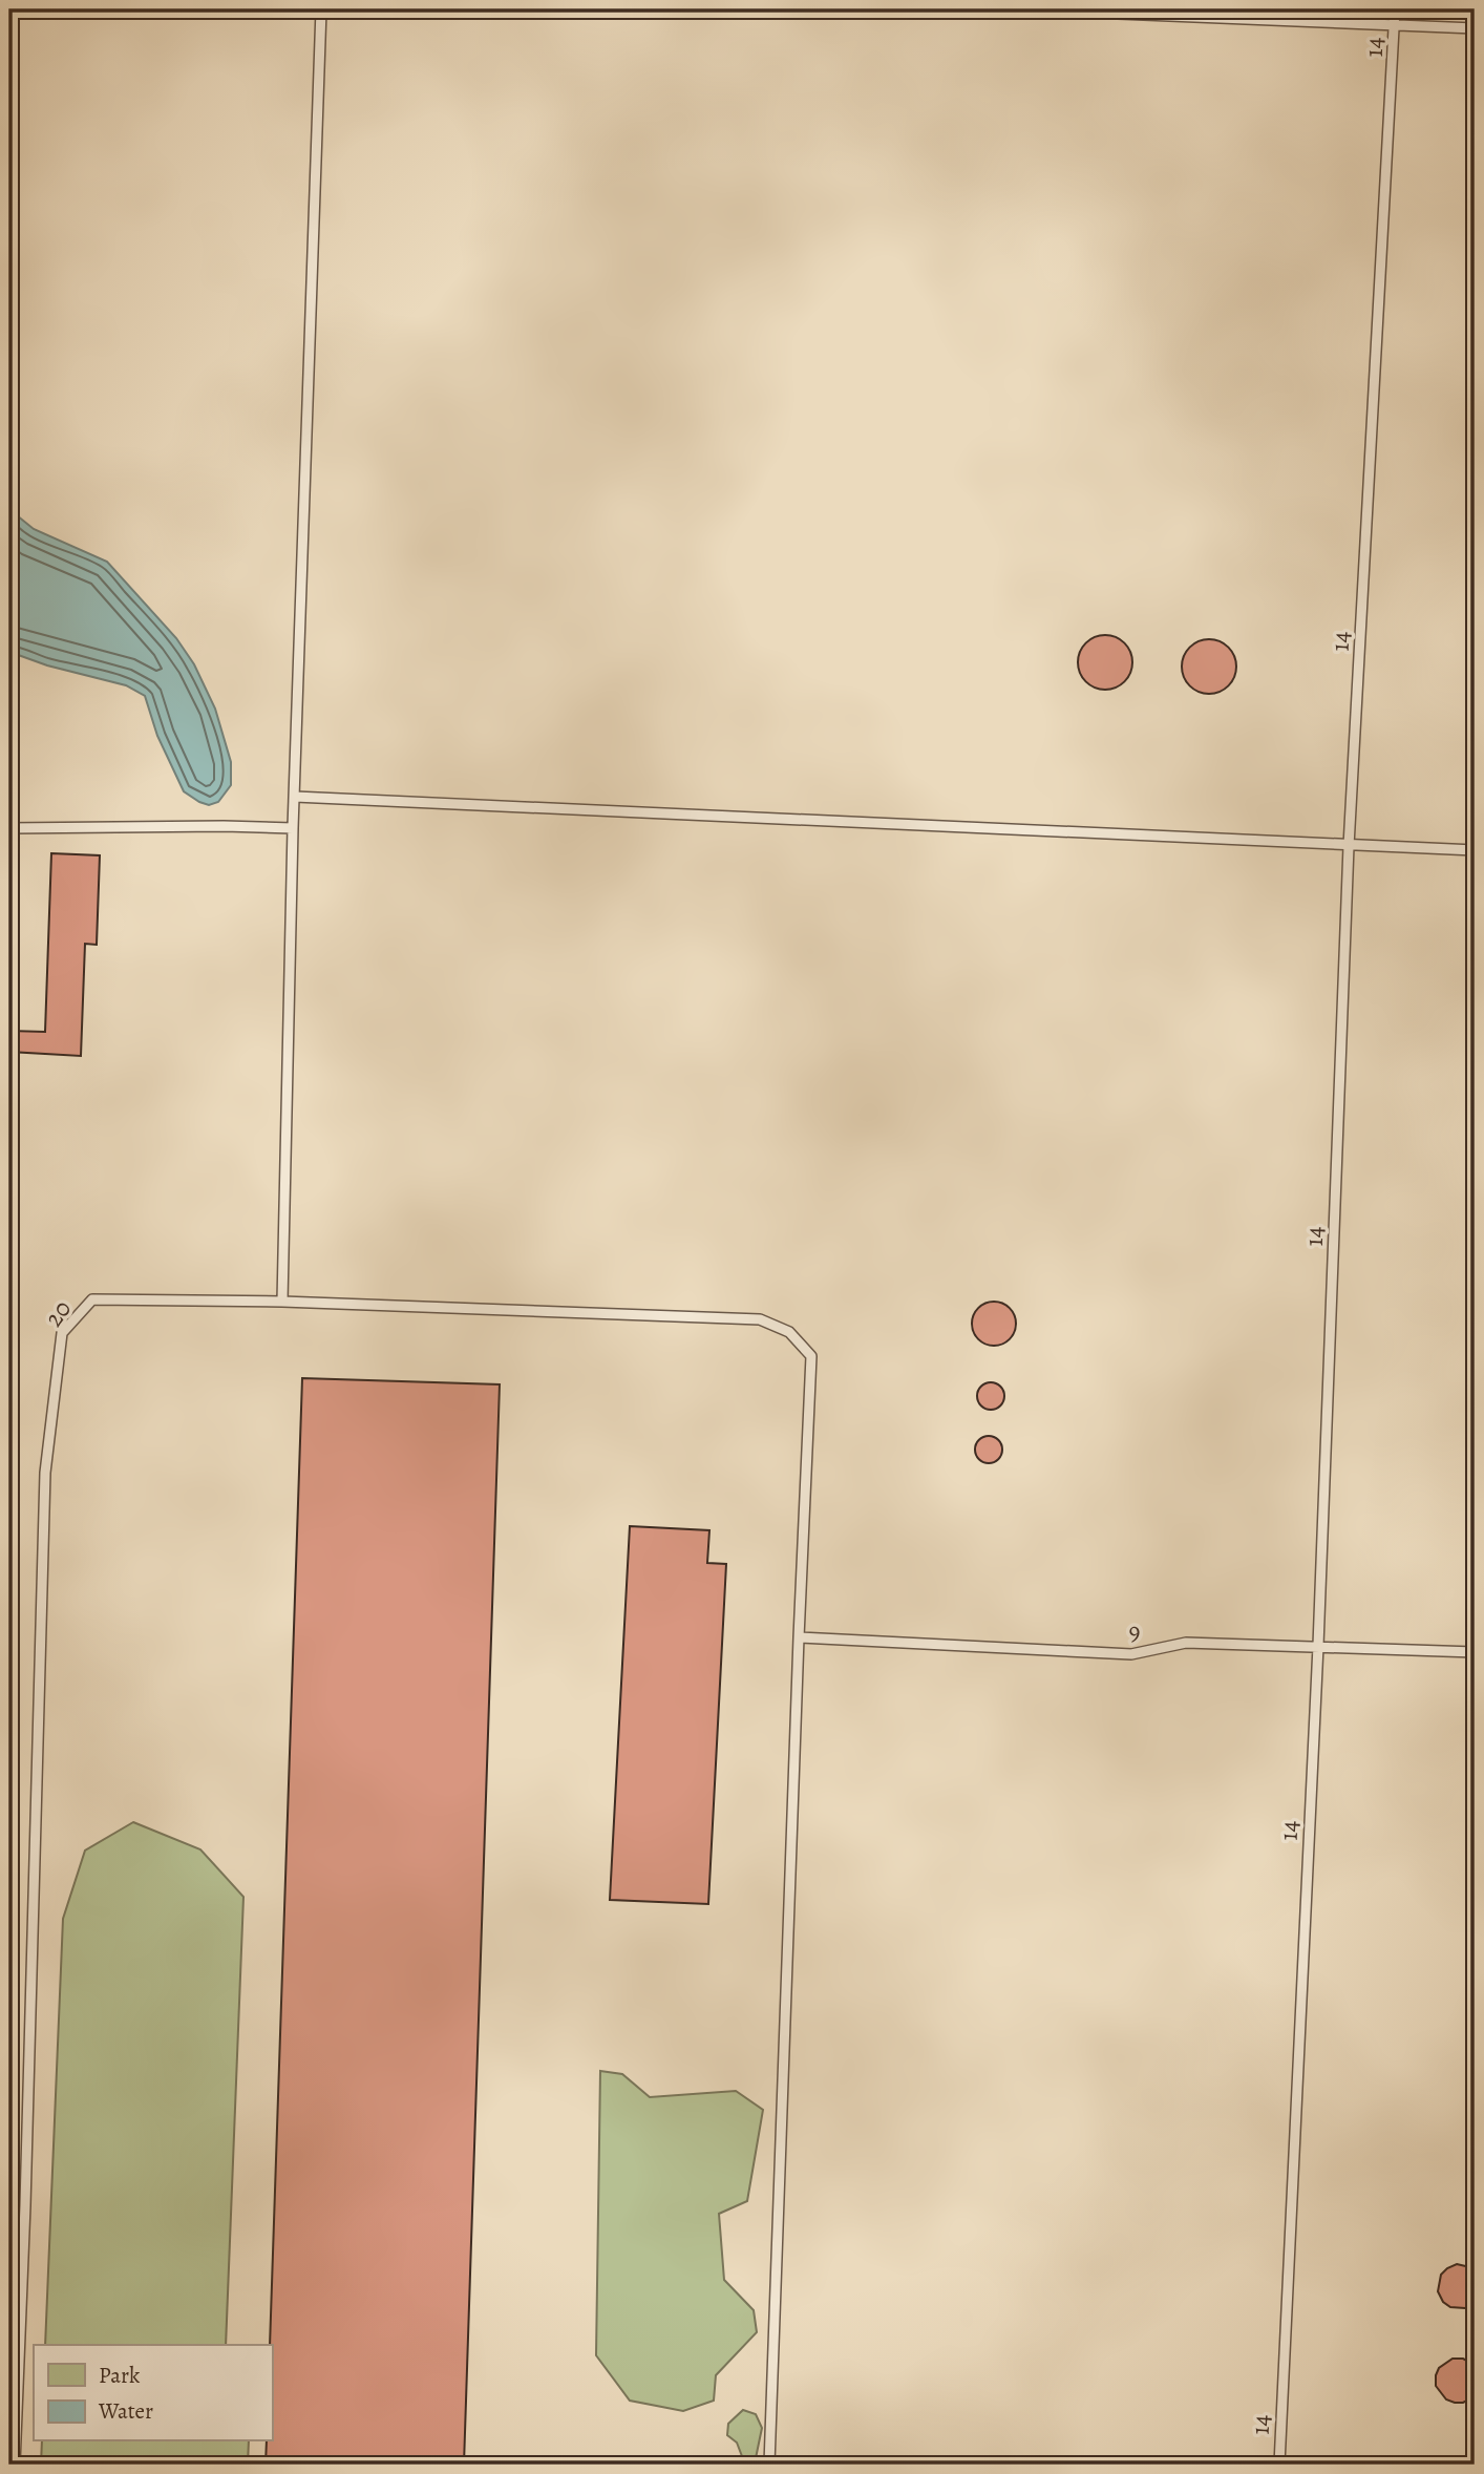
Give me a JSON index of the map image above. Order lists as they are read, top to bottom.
{
  "streets": {
    "lane": ["14", "20", "9"]
  },
  "crossings": [
    ["14", "9"],
    ["20", "9"]
  ],
  "legend": ["Park", "Water"]
}
